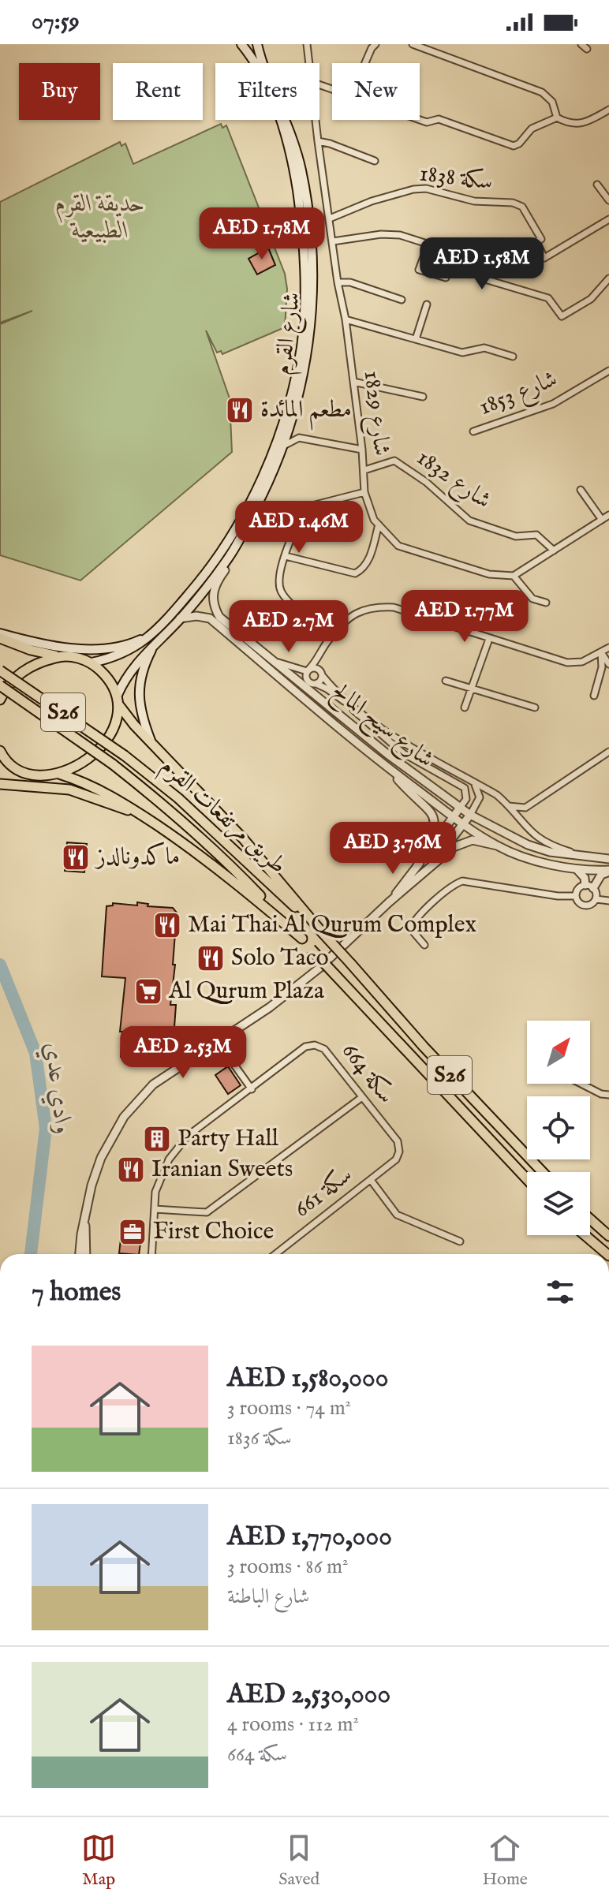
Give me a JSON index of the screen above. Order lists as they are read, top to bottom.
{
  "streets": {
    "main road": ["شارع القرم", "S26", "طريق مرتفعات القرم"],
    "street": [
      "1838 سكة",
      "شارع 1853",
      "1829 شارع",
      "1832 شارع",
      "شارع سيح المالح",
      "سكة 664",
      "سكة 661"
    ]
  },
  "crossings": [
    ["1838 سكة", "1829 شارع"],
    ["شارع القرم", "شارع سيح المالح"],
    ["1829 شارع", "1832 شارع"],
    ["سكة 664", "سكة 661"]
  ],
  "water": ["وادي عدي"],
  "parks": ["حديقة القرم الطبيعية"],
  "places": {
    "restaurant": [
      "مطعم المائدة",
      "ماكدونالدز",
      "Mai Thai Al Qurum Complex",
      "Solo Taco",
      "Iranian Sweets"
    ],
    "supermarket": ["Al Qurum Plaza"],
    "building": ["Party Hall"],
    "office": ["First Choice"]
  },
  "north": "top right",
  "page": {
    "status": "07:59",
    "chip": [
      "Buy",
      "Rent",
      "Filters",
      "New"
    ],
    "price": [
      "AED 1.78M",
      "AED 1.58M",
      "AED 1.46M",
      "AED 1.77M",
      "AED 2.7M",
      "AED 3.76M",
      "AED 2.53M"
    ],
    "heading": "7 homes",
    "list": [
      {
        "name": "AED 1,580,000",
        "note": "3 rooms · 74 m² · سكة 1836"
      },
      {
        "name": "AED 1,770,000",
        "note": "3 rooms · 86 m² · شارع الباطنة"
      },
      {
        "name": "AED 2,530,000",
        "note": "4 rooms · 112 m² · سكة 664"
      }
    ],
    "tabs": ["Map", "Saved", "Home"]
  }
}
